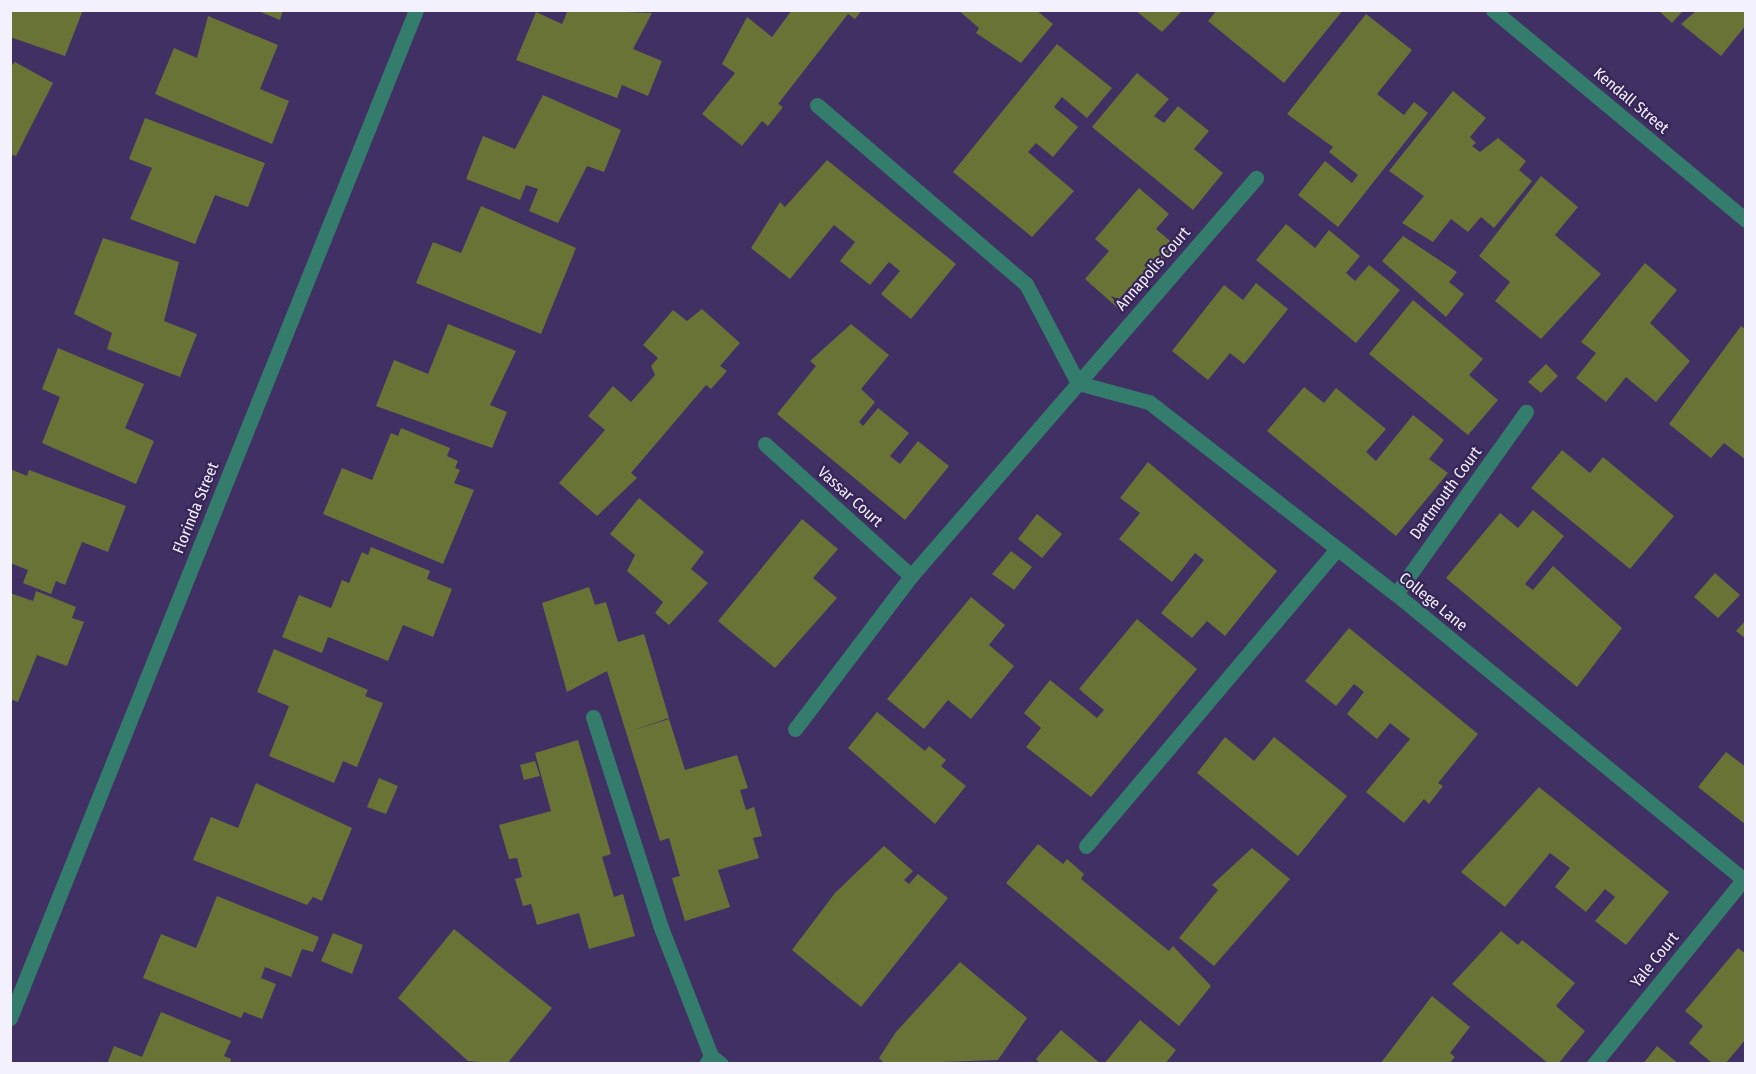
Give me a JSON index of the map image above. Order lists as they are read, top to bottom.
{
  "streets": {
    "street": [
      "Kendall Street",
      "Annapolis Court",
      "Dartmouth Court",
      "Vassar Court",
      "Florinda Street",
      "College Lane",
      "Yale Court"
    ]
  },
  "crossings": [
    ["Annapolis Court", "Vassar Court"],
    ["Annapolis Court", "College Lane"],
    ["Dartmouth Court", "College Lane"],
    ["College Lane", "Yale Court"]
  ]
}
